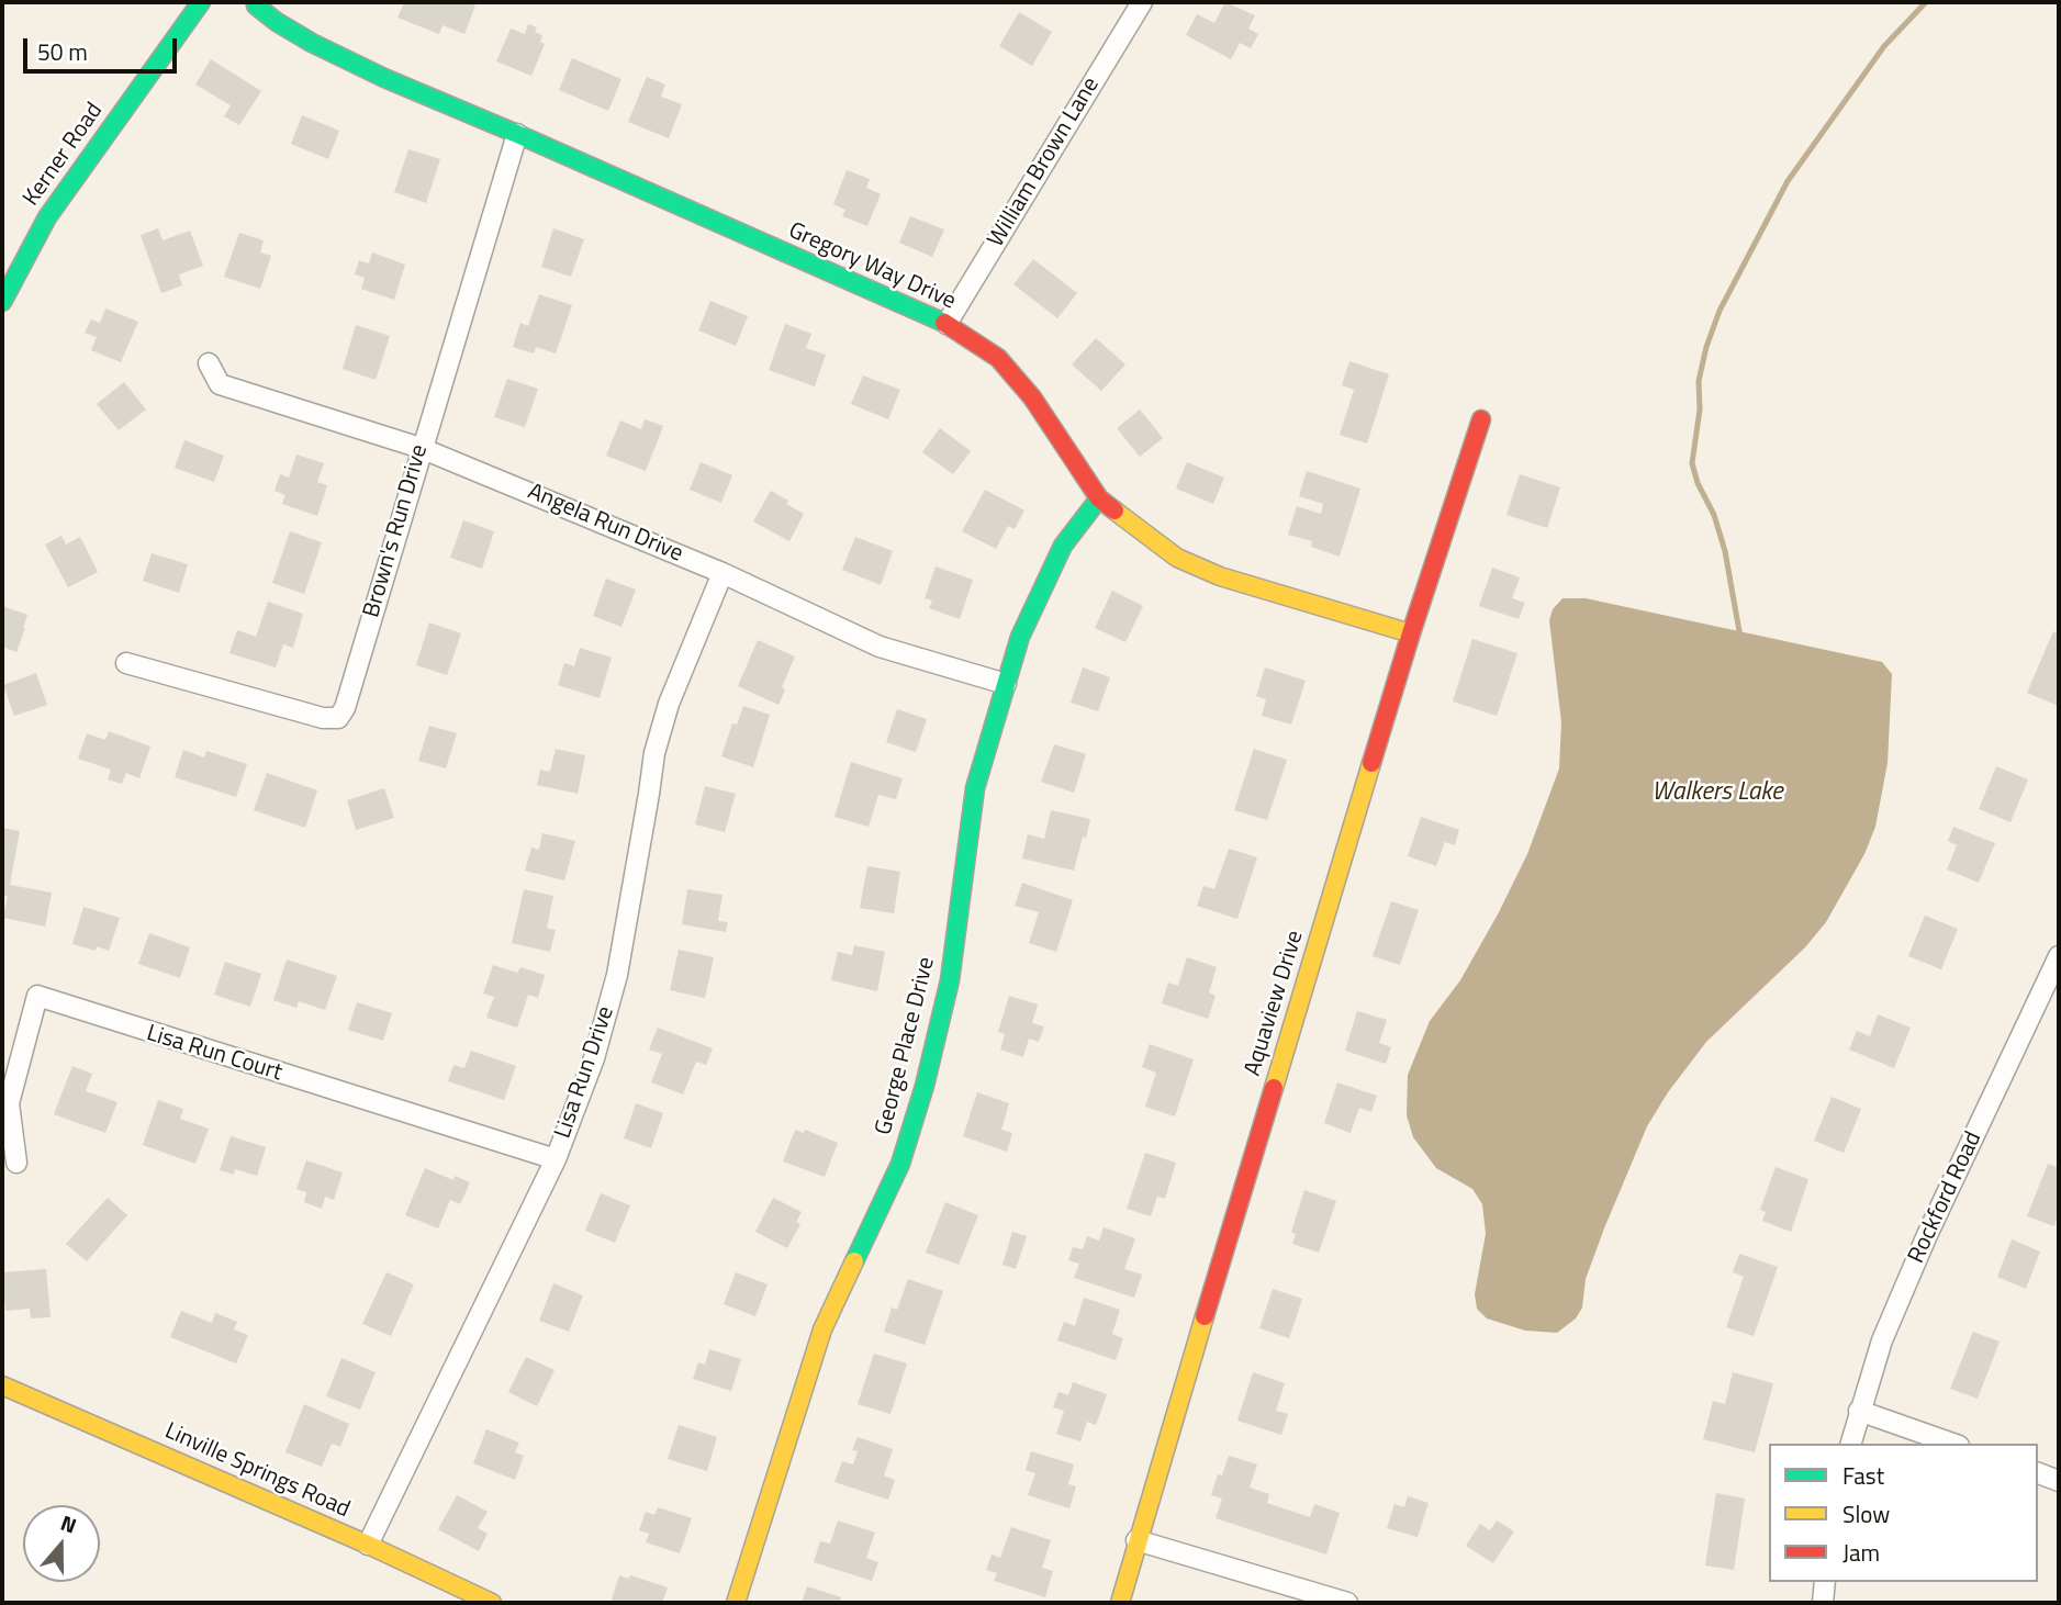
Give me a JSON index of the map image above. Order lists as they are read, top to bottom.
{
  "streets": {
    "street": [
      "Kerner Road",
      "William Brown Lane",
      "Gregory Way Drive",
      "Angela Run Drive",
      "Brown's Run Drive",
      "Aquaview Drive",
      "George Place Drive",
      "Lisa Run Court",
      "Lisa Run Drive",
      "Rockford Road",
      "Linville Springs Road"
    ]
  },
  "crossings": [
    ["William Brown Lane", "Gregory Way Drive"],
    ["Gregory Way Drive", "Brown's Run Drive"],
    ["Gregory Way Drive", "Aquaview Drive"],
    ["Gregory Way Drive", "George Place Drive"],
    ["Angela Run Drive", "Brown's Run Drive"],
    ["Angela Run Drive", "George Place Drive"],
    ["Angela Run Drive", "Lisa Run Drive"],
    ["Lisa Run Court", "Lisa Run Drive"],
    ["Lisa Run Drive", "Linville Springs Road"]
  ],
  "water": ["Walkers Lake"],
  "legend": ["Fast", "Slow", "Jam"],
  "scale_bar": "50 m",
  "north": "top"
}
